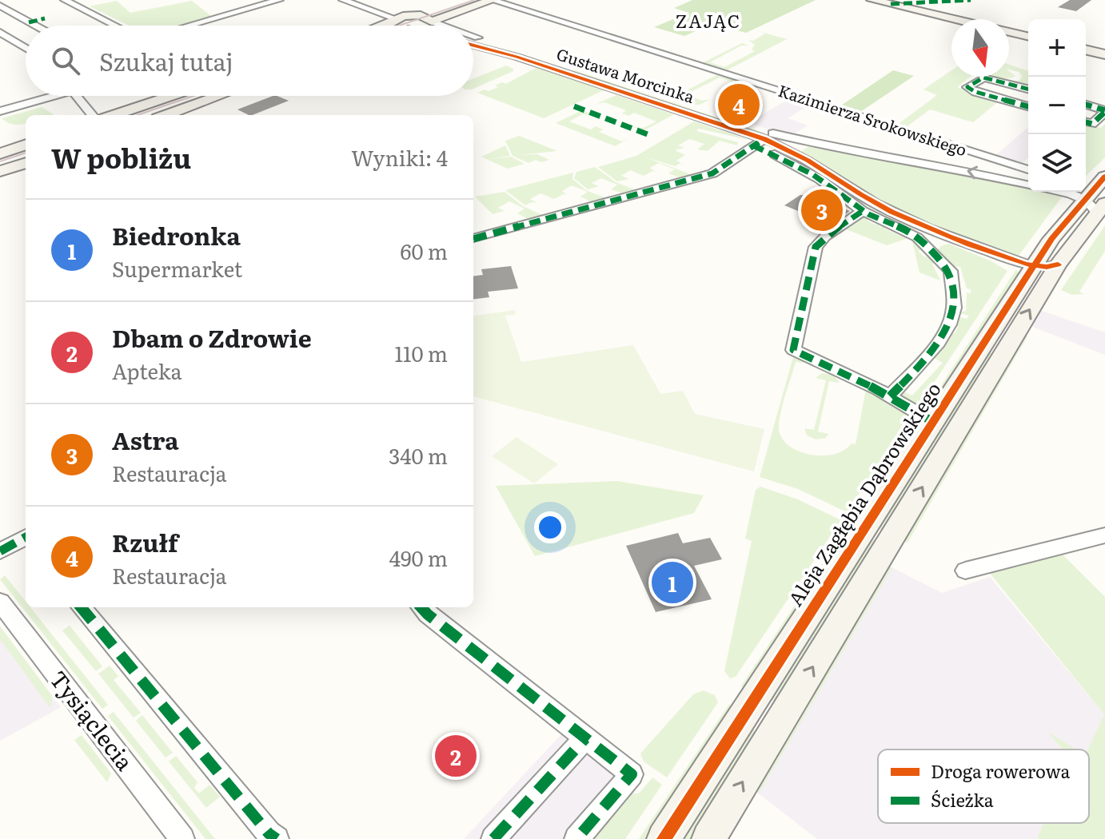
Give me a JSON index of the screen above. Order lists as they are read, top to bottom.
{
  "streets": {
    "street": [
      "Gustawa Morcinka",
      "Kazimierza Srokowskiego",
      "Aleja Zagłębia Dąbrowskiego",
      "Tysiąclecia"
    ]
  },
  "crossings": [
    ["Gustawa Morcinka", "Aleja Zagłębia Dąbrowskiego"]
  ],
  "districts": ["ZAJĄC"],
  "legend": ["Droga rowerowa", "Ścieżka"],
  "north": "bottom",
  "page": {
    "map_buttons": ["+", "−"],
    "search": "Szukaj tutaj",
    "pins": [
      "4",
      "3",
      "1",
      "2"
    ],
    "heading": ["W pobliżu", "Wyniki: 4"],
    "list": [
      {
        "mark": "1",
        "name": "Biedronka",
        "note": "Supermarket",
        "value": "60 m"
      },
      {
        "mark": "2",
        "name": "Dbam o Zdrowie",
        "note": "Apteka",
        "value": "110 m"
      },
      {
        "mark": "3",
        "name": "Astra",
        "note": "Restauracja",
        "value": "340 m"
      },
      {
        "mark": "4",
        "name": "Rzułf",
        "note": "Restauracja",
        "value": "490 m"
      }
    ]
  }
}
